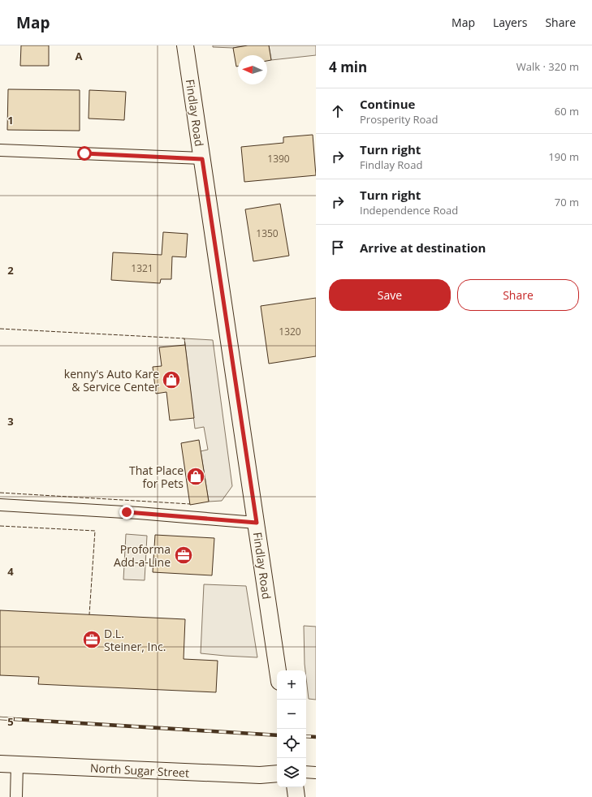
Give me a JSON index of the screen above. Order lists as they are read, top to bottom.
{
  "streets": {
    "main road": ["Findlay Road", "North Sugar Street"]
  },
  "places": {
    "shop": ["kenny's Auto Kare & Service Center", "That Place for Pets"],
    "office": ["Proforma Add-a-Line", "D.L. Steiner, Inc."]
  },
  "house_numbers": [
    "1390",
    "1350",
    "1321",
    "1320"
  ],
  "north": "left",
  "page": {
    "header": "Map",
    "nav": ["Map", "Layers", "Share"],
    "heading": ["4 min", "Walk · 320 m"],
    "list": [
      ["Continue", "Prosperity Road", "60 m"],
      ["Turn right", "Findlay Road", "190 m"],
      ["Turn right", "Independence Road", "70 m"],
      "Arrive at destination"
    ],
    "buttons": ["Save", "Share"],
    "map_buttons": ["+", "−"]
  },
  "grid": {
    "columns": ["A"],
    "rows": [
      "1",
      "2",
      "3",
      "4",
      "5"
    ]
  }
}
